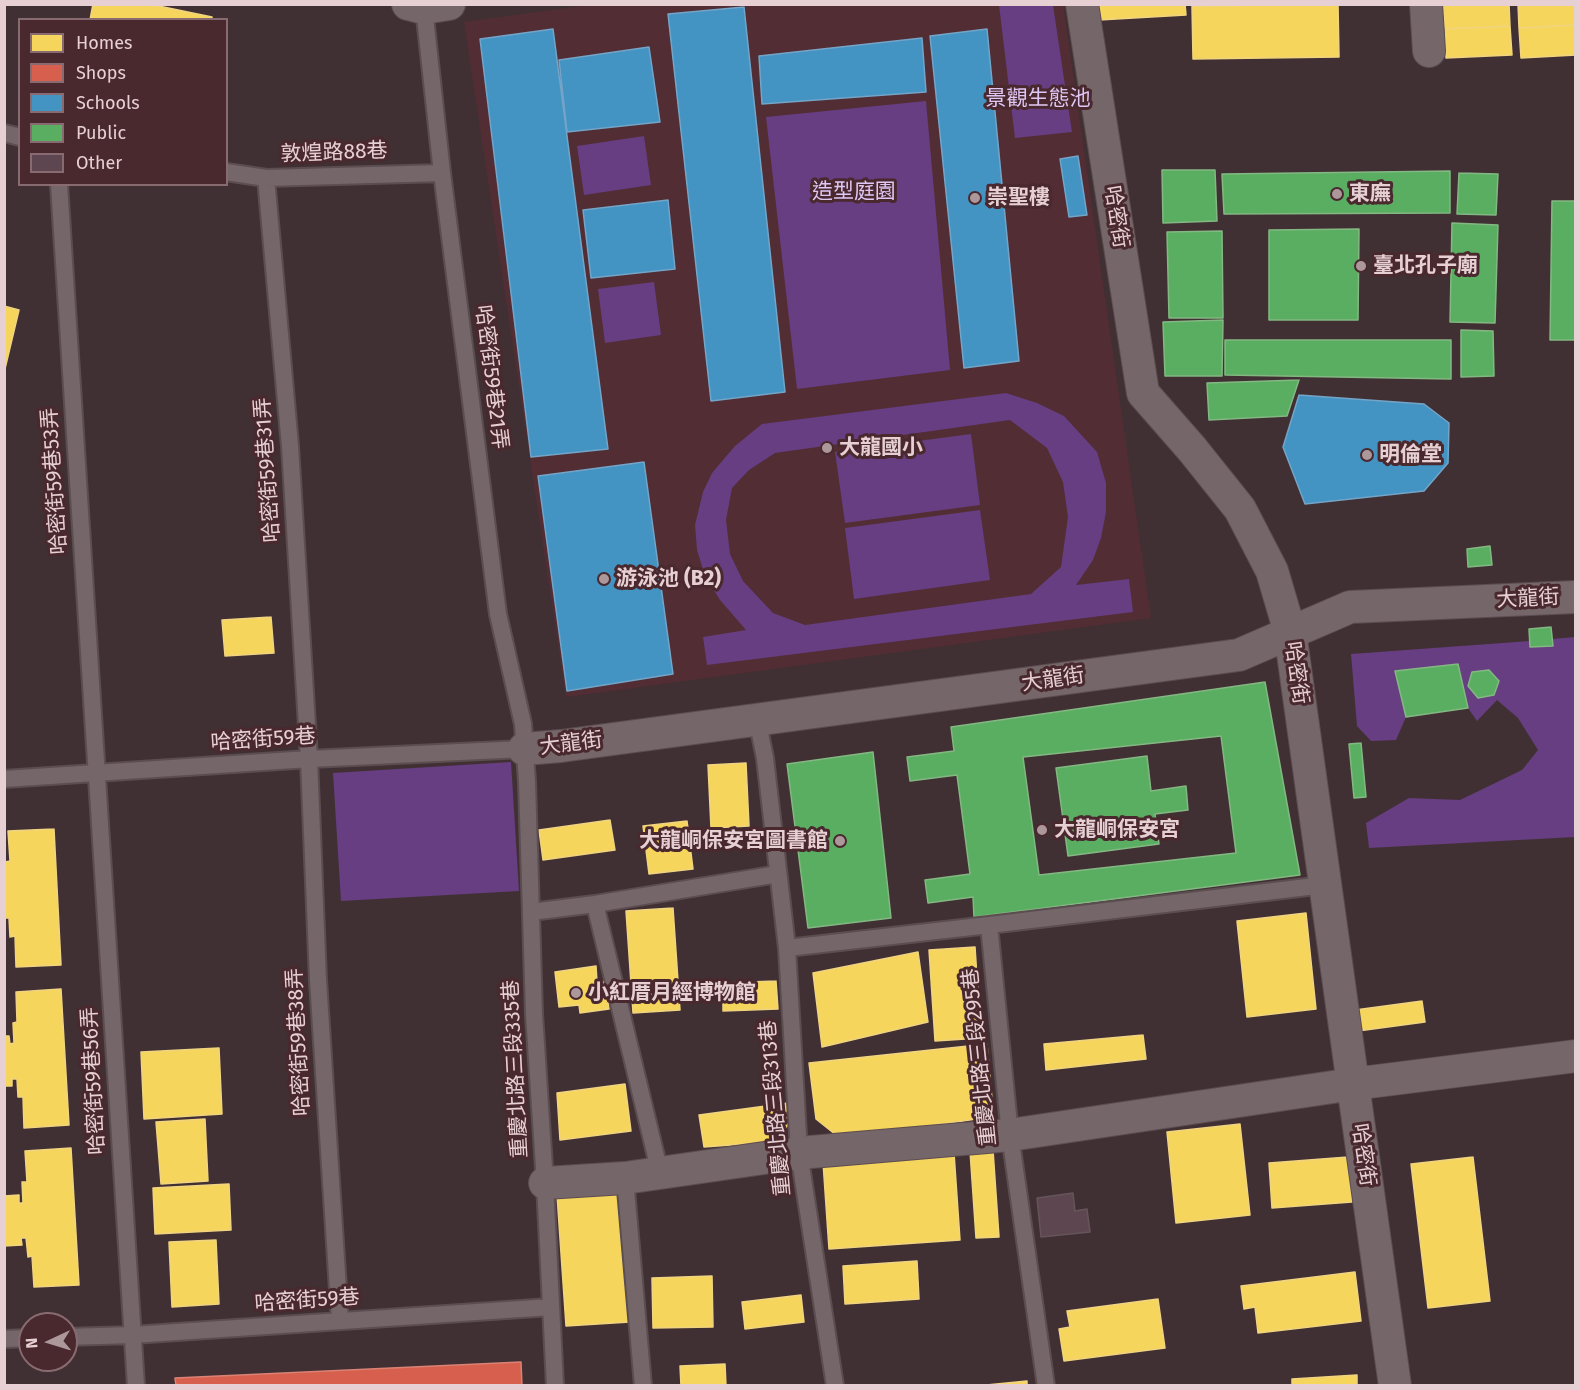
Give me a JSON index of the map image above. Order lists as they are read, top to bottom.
{
  "streets": {
    "street": ["哈密街", "大龍街"],
    "lane": [
      "敦煌路88巷",
      "哈密街59巷21弄",
      "哈密街59巷31弄",
      "哈密街59巷53弄",
      "哈密街59巷",
      "哈密街59巷38弄",
      "重慶北路三段295巷",
      "重慶北路三段335巷",
      "哈密街59巷56弄",
      "重慶北路三段313巷"
    ]
  },
  "crossings": [
    ["敦煌路88巷", "哈密街59巷21弄"],
    ["敦煌路88巷", "哈密街59巷31弄"],
    ["哈密街", "大龍街"],
    ["哈密街59巷21弄", "大龍街"],
    ["哈密街59巷21弄", "哈密街59巷"],
    ["哈密街59巷21弄", "重慶北路三段335巷"],
    ["哈密街59巷31弄", "哈密街59巷"],
    ["哈密街59巷31弄", "哈密街59巷38弄"],
    ["哈密街59巷53弄", "哈密街59巷"],
    ["哈密街59巷53弄", "哈密街59巷56弄"],
    ["大龍街", "哈密街59巷"],
    ["大龍街", "重慶北路三段335巷"],
    ["大龍街", "重慶北路三段313巷"],
    ["哈密街59巷", "哈密街59巷38弄"],
    ["哈密街59巷", "重慶北路三段335巷"],
    ["哈密街59巷", "哈密街59巷56弄"]
  ],
  "parks": ["景觀生態池", "造型庭園"],
  "places": [
    "東廡",
    "崇聖樓",
    "臺北孔子廟",
    "大龍國小",
    "明倫堂",
    "游泳池 (B2)",
    "大龍峒保安宮",
    "大龍峒保安宮圖書館",
    "小紅厝月經博物館"
  ],
  "legend": [
    "Homes",
    "Shops",
    "Schools",
    "Public",
    "Other"
  ],
  "north": "left"
}
